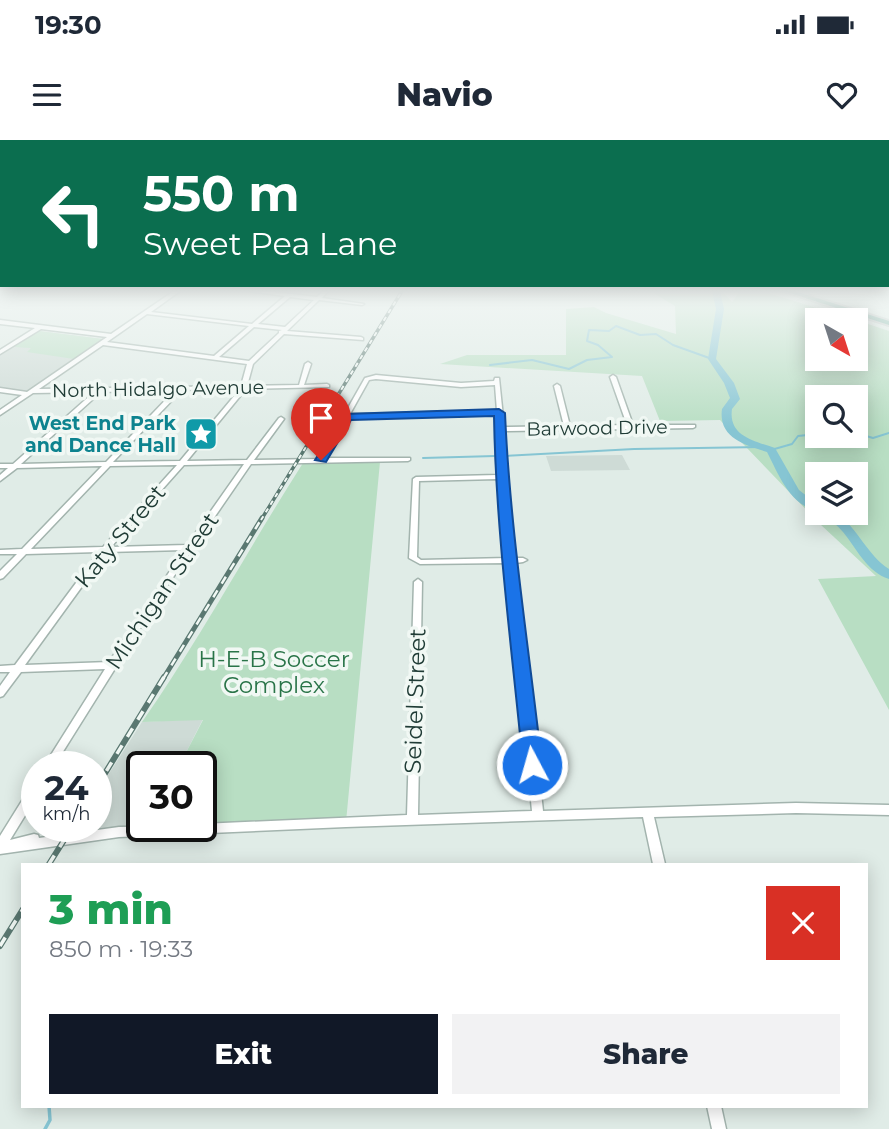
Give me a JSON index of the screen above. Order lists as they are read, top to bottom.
{
  "streets": {
    "street": [
      "North Hidalgo Avenue",
      "Barwood Drive",
      "Katy Street",
      "Michigan Street",
      "Seidel Street"
    ]
  },
  "crossings": [
    ["North Hidalgo Avenue", "Katy Street"]
  ],
  "parks": ["H-E-B Soccer Complex"],
  "places": {
    "place": ["West End Park and Dance Hall"]
  },
  "north": "bottom right",
  "page": {
    "status": "19:30",
    "header": "Navio",
    "turn": ["550 m", "Sweet Pea Lane"],
    "speed": "24 km/h",
    "limit": "30",
    "heading": ["3 min", "850 m · 19:33"],
    "buttons": ["Exit", "Share"]
  }
}
